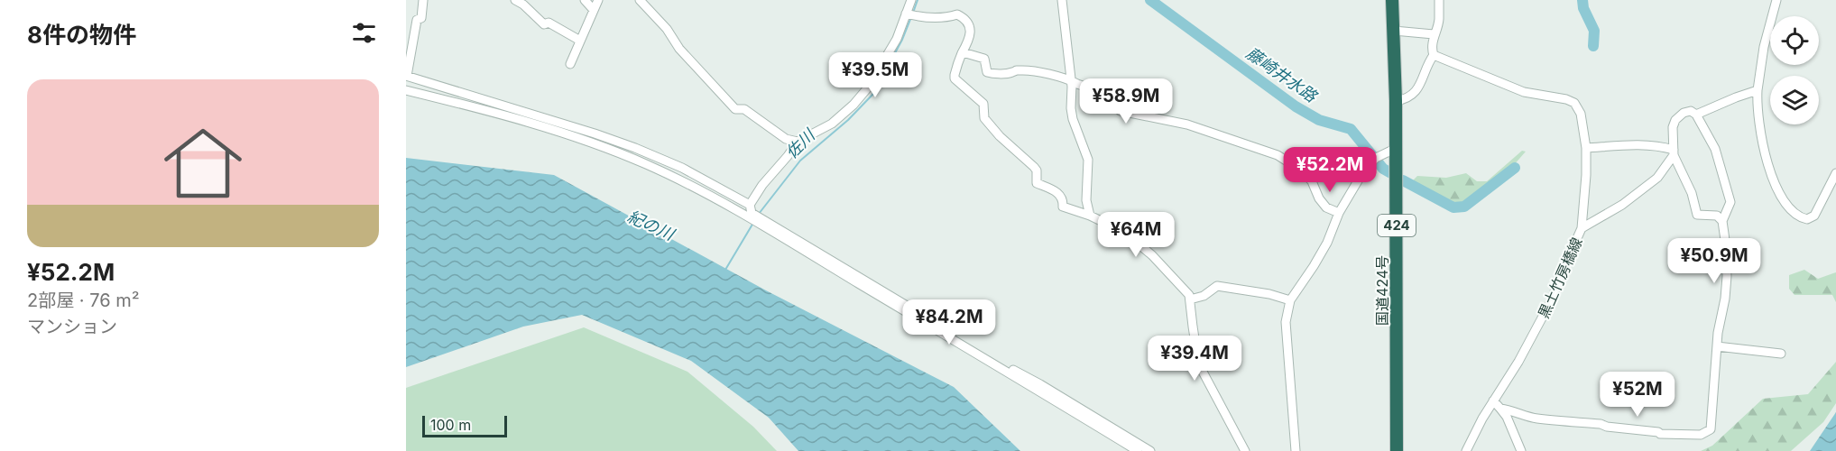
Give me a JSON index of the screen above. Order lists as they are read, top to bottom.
{
  "streets": {
    "highway": ["424", "国道424号"],
    "street": ["黒土竹房橋線"]
  },
  "water": ["藤崎井水路", "佐川", "紀の川"],
  "scale_bar": "100 m",
  "page": {
    "heading": "8件の物件",
    "price": [
      "¥39.5M",
      "¥58.9M",
      "¥52.2M",
      "¥64M",
      "¥50.9M",
      "¥84.2M",
      "¥39.4M",
      "¥52M"
    ],
    "list": [
      {
        "name": "¥52.2M",
        "note": "2部屋 · 76 m² · マンション"
      }
    ],
    "scale": "100 m"
  }
}
